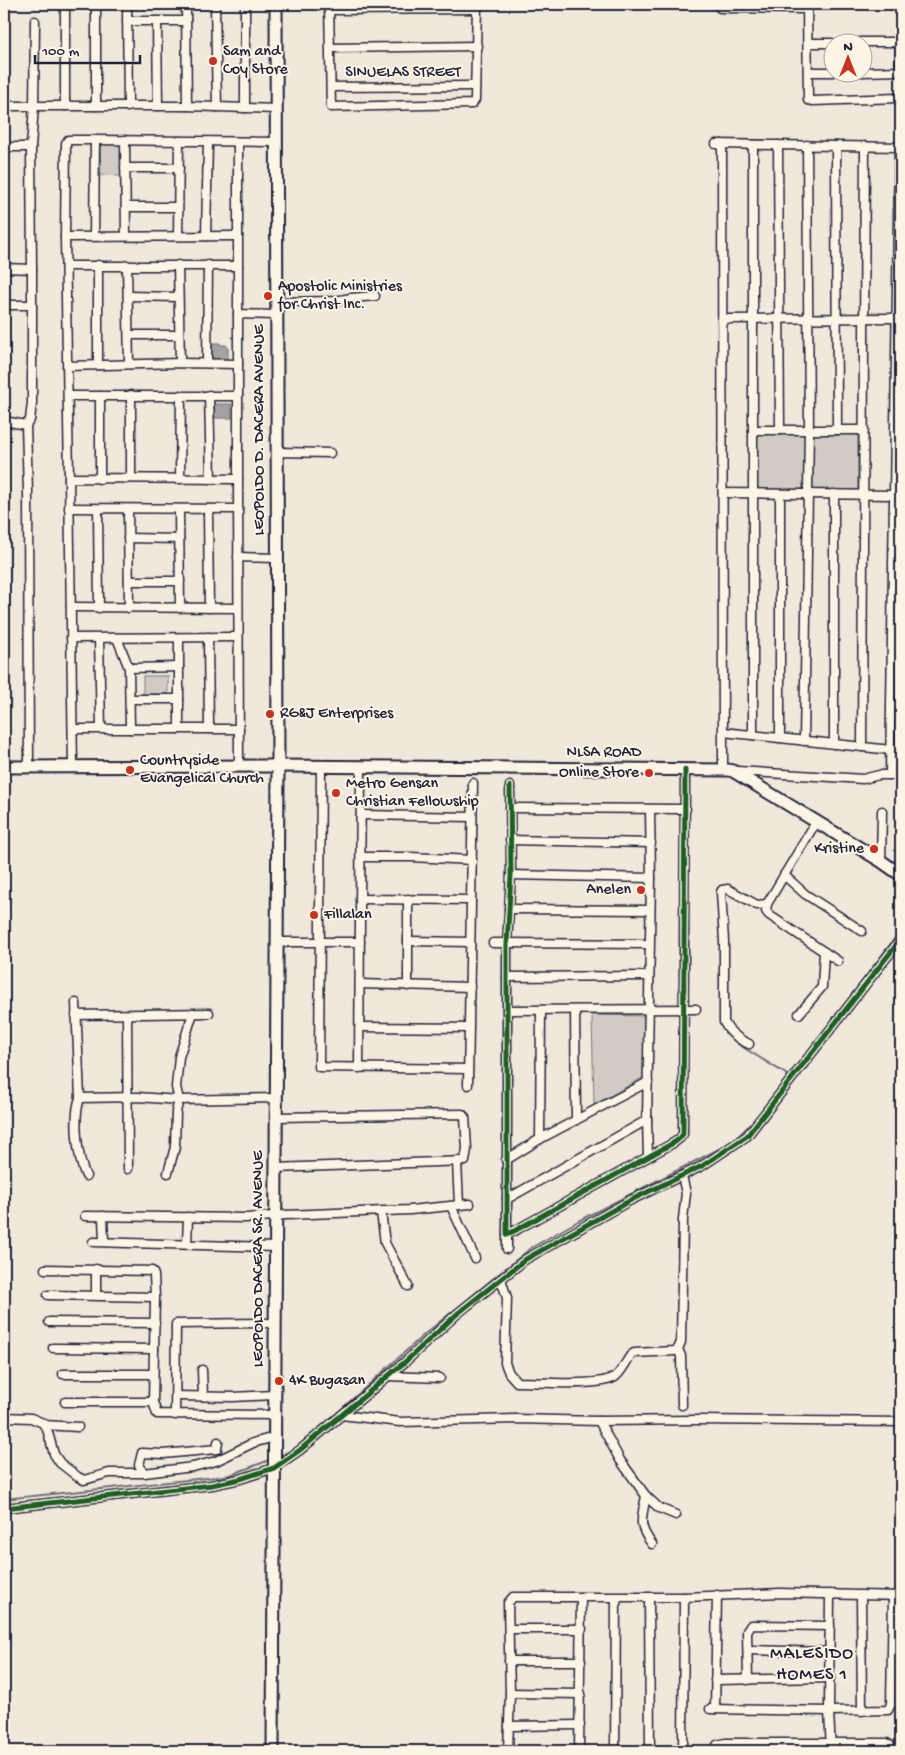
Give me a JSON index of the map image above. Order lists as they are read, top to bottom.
{
  "streets": {
    "main road": ["LEOPOLDO D. DACERA AVENUE", "NLSA ROAD", "LEOPOLDO DACERA SR. AVENUE"],
    "street": ["SINUELAS STREET"]
  },
  "crossings": [
    ["LEOPOLDO D. DACERA AVENUE", "NLSA ROAD"],
    ["LEOPOLDO D. DACERA AVENUE", "LEOPOLDO DACERA SR. AVENUE"],
    ["NLSA ROAD", "LEOPOLDO DACERA SR. AVENUE"]
  ],
  "districts": ["MALESIDO HOMES 1"],
  "places": [
    "Sam and Coy Store",
    "Apostolic Ministries for Christ Inc.",
    "RG&J Enterprises",
    "Countryside Evangelical Church",
    "Online Store",
    "Metro Gensan Christian Fellowship",
    "Kristine",
    "Anelen",
    "Fillalan",
    "4K Bugasan"
  ],
  "scale_bar": "100 m",
  "north": "top"
}
